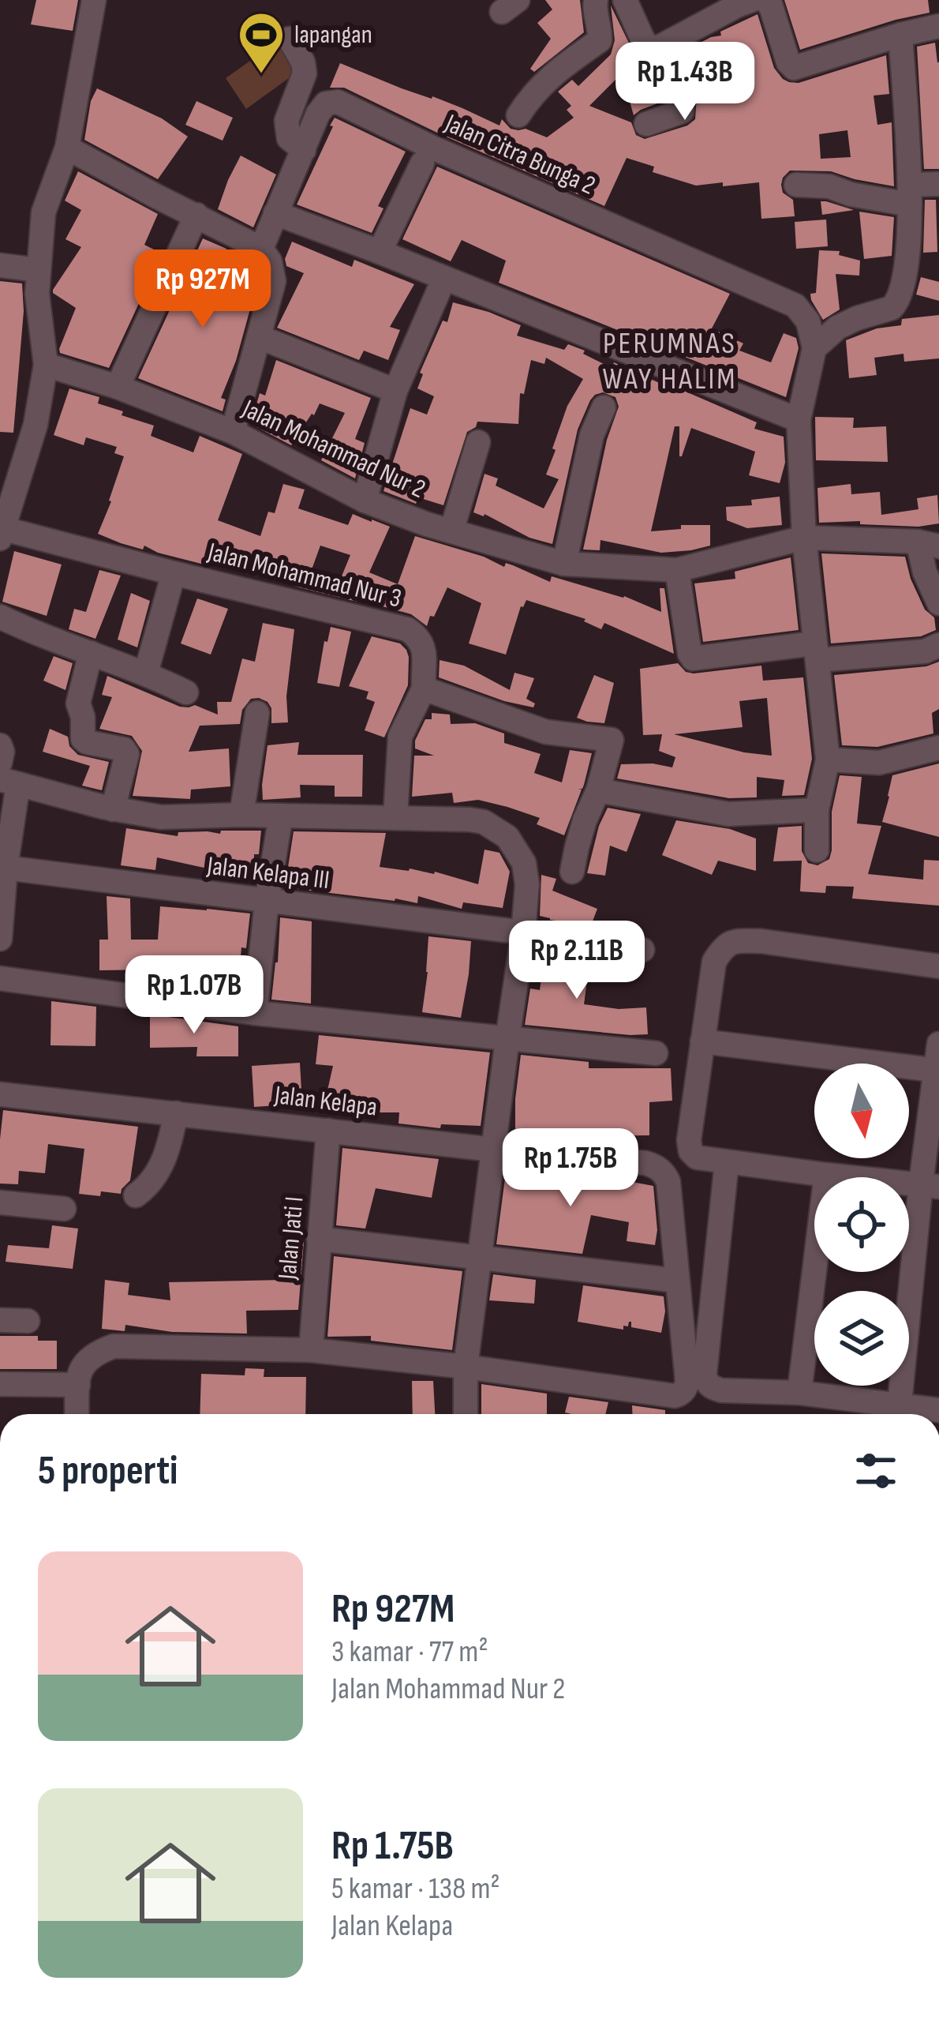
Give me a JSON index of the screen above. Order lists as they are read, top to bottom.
{
  "streets": {
    "street": [
      "Jalan Citra Bunga 2",
      "Jalan Mohammad Nur 2",
      "Jalan Mohammad Nur 3",
      "Jalan Kelapa III",
      "Jalan Kelapa",
      "Jalan Jati I"
    ]
  },
  "crossings": [
    ["Jalan Kelapa", "Jalan Jati I"]
  ],
  "districts": ["PERUMNAS WAY HALIM"],
  "places": {
    "sports": ["lapangan"]
  },
  "north": "bottom",
  "page": {
    "price": [
      "Rp 1.43B",
      "Rp 927M",
      "Rp 2.11B",
      "Rp 1.07B",
      "Rp 1.75B"
    ],
    "heading": "5 properti",
    "list": [
      {
        "name": "Rp 927M",
        "note": "3 kamar · 77 m² · Jalan Mohammad Nur 2"
      },
      {
        "name": "Rp 1.75B",
        "note": "5 kamar · 138 m² · Jalan Kelapa"
      }
    ]
  }
}
